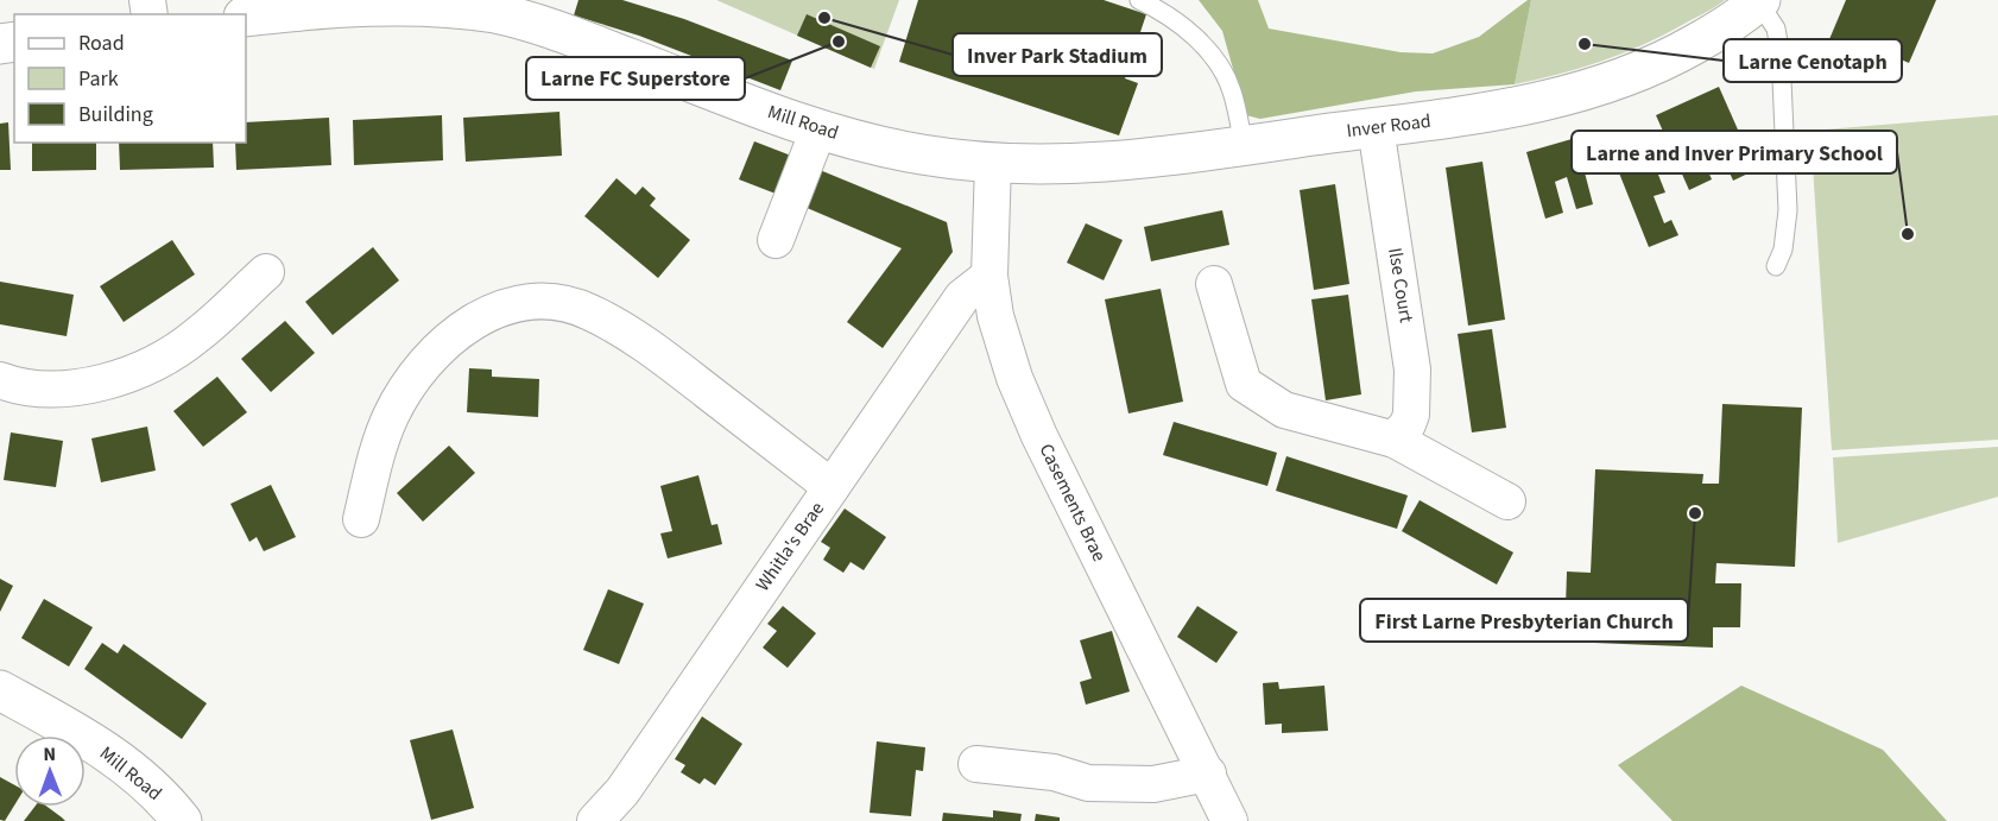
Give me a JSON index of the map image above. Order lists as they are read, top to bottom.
{
  "streets": {
    "street": [
      "Mill Road",
      "Inver Road",
      "Ilse Court",
      "Casements Brae",
      "Whitla's Brae"
    ]
  },
  "crossings": [
    ["Mill Road", "Inver Road"],
    ["Mill Road", "Casements Brae"],
    ["Inver Road", "Ilse Court"],
    ["Inver Road", "Casements Brae"],
    ["Casements Brae", "Whitla's Brae"]
  ],
  "places": [
    "Inver Park Stadium",
    "Larne FC Superstore",
    "Larne Cenotaph",
    "Larne and Inver Primary School",
    "First Larne Presbyterian Church"
  ],
  "legend": ["Road", "Park", "Building"],
  "north": "top"
}
